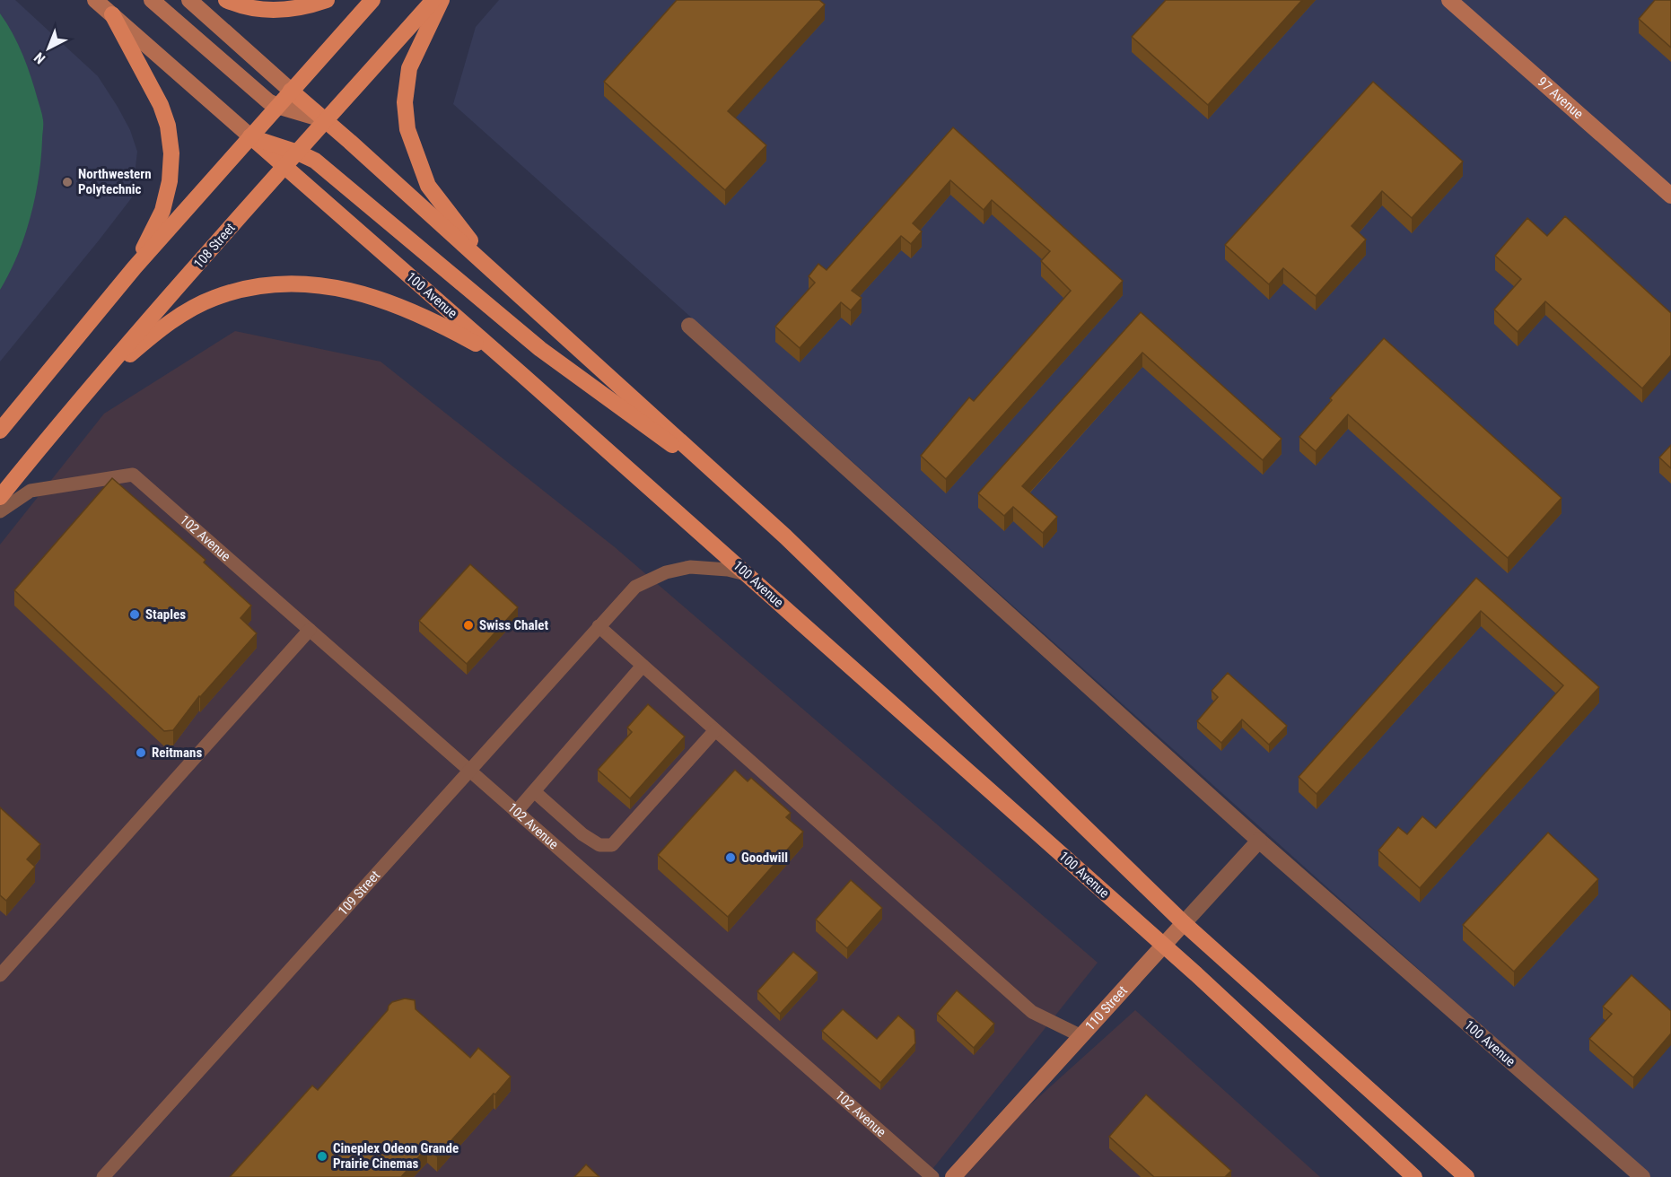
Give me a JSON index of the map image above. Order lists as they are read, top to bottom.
{
  "streets": {
    "main road": ["108 Street", "100 Avenue"],
    "street": ["97 Avenue", "110 Street"],
    "lane": ["102 Avenue", "109 Street"]
  },
  "crossings": [
    ["108 Street", "100 Avenue"],
    ["100 Avenue", "109 Street"],
    ["100 Avenue", "110 Street"],
    ["102 Avenue", "109 Street"]
  ],
  "places": [
    "Northwestern Polytechnic",
    "Staples",
    "Swiss Chalet",
    "Reitmans",
    "Goodwill",
    "Cineplex Odeon Grande Prairie Cinemas"
  ],
  "north": "bottom left"
}
